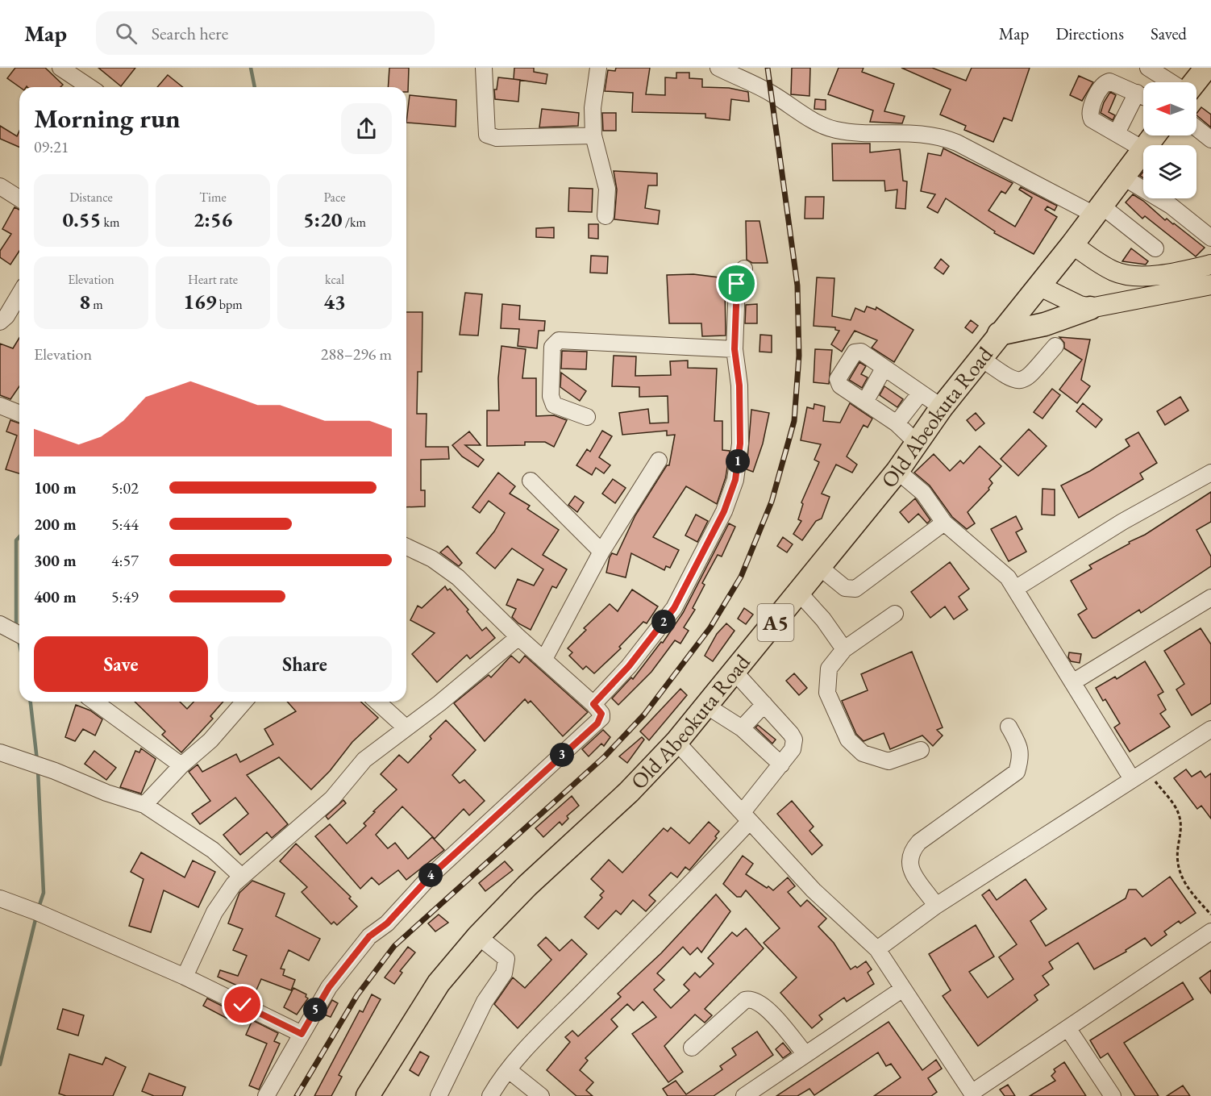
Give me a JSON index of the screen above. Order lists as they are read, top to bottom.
{
  "streets": {
    "highway": ["Old Abeokuta Road", "A5"]
  },
  "north": "left",
  "page": {
    "header": "Map",
    "search": "Search here",
    "nav": ["Map", "Directions", "Saved"],
    "heading": ["Morning run", "09:21"],
    "stats": [
      ["Distance", "0.55 km"],
      ["Time", "2:56"],
      ["Pace", "5:20 /km"],
      ["Elevation", "8 m"],
      ["Heart rate", "169 bpm"],
      ["kcal", "43"]
    ],
    "chart": ["Elevation", "288–296 m"],
    "pins": [
      "1",
      "2",
      "3",
      "4",
      "5"
    ],
    "list": [
      {
        "name": "100 m",
        "note": "5:02"
      },
      {
        "name": "200 m",
        "note": "5:44"
      },
      {
        "name": "300 m",
        "note": "4:57"
      },
      {
        "name": "400 m",
        "note": "5:49"
      }
    ],
    "buttons": ["Save", "Share"]
  }
}
